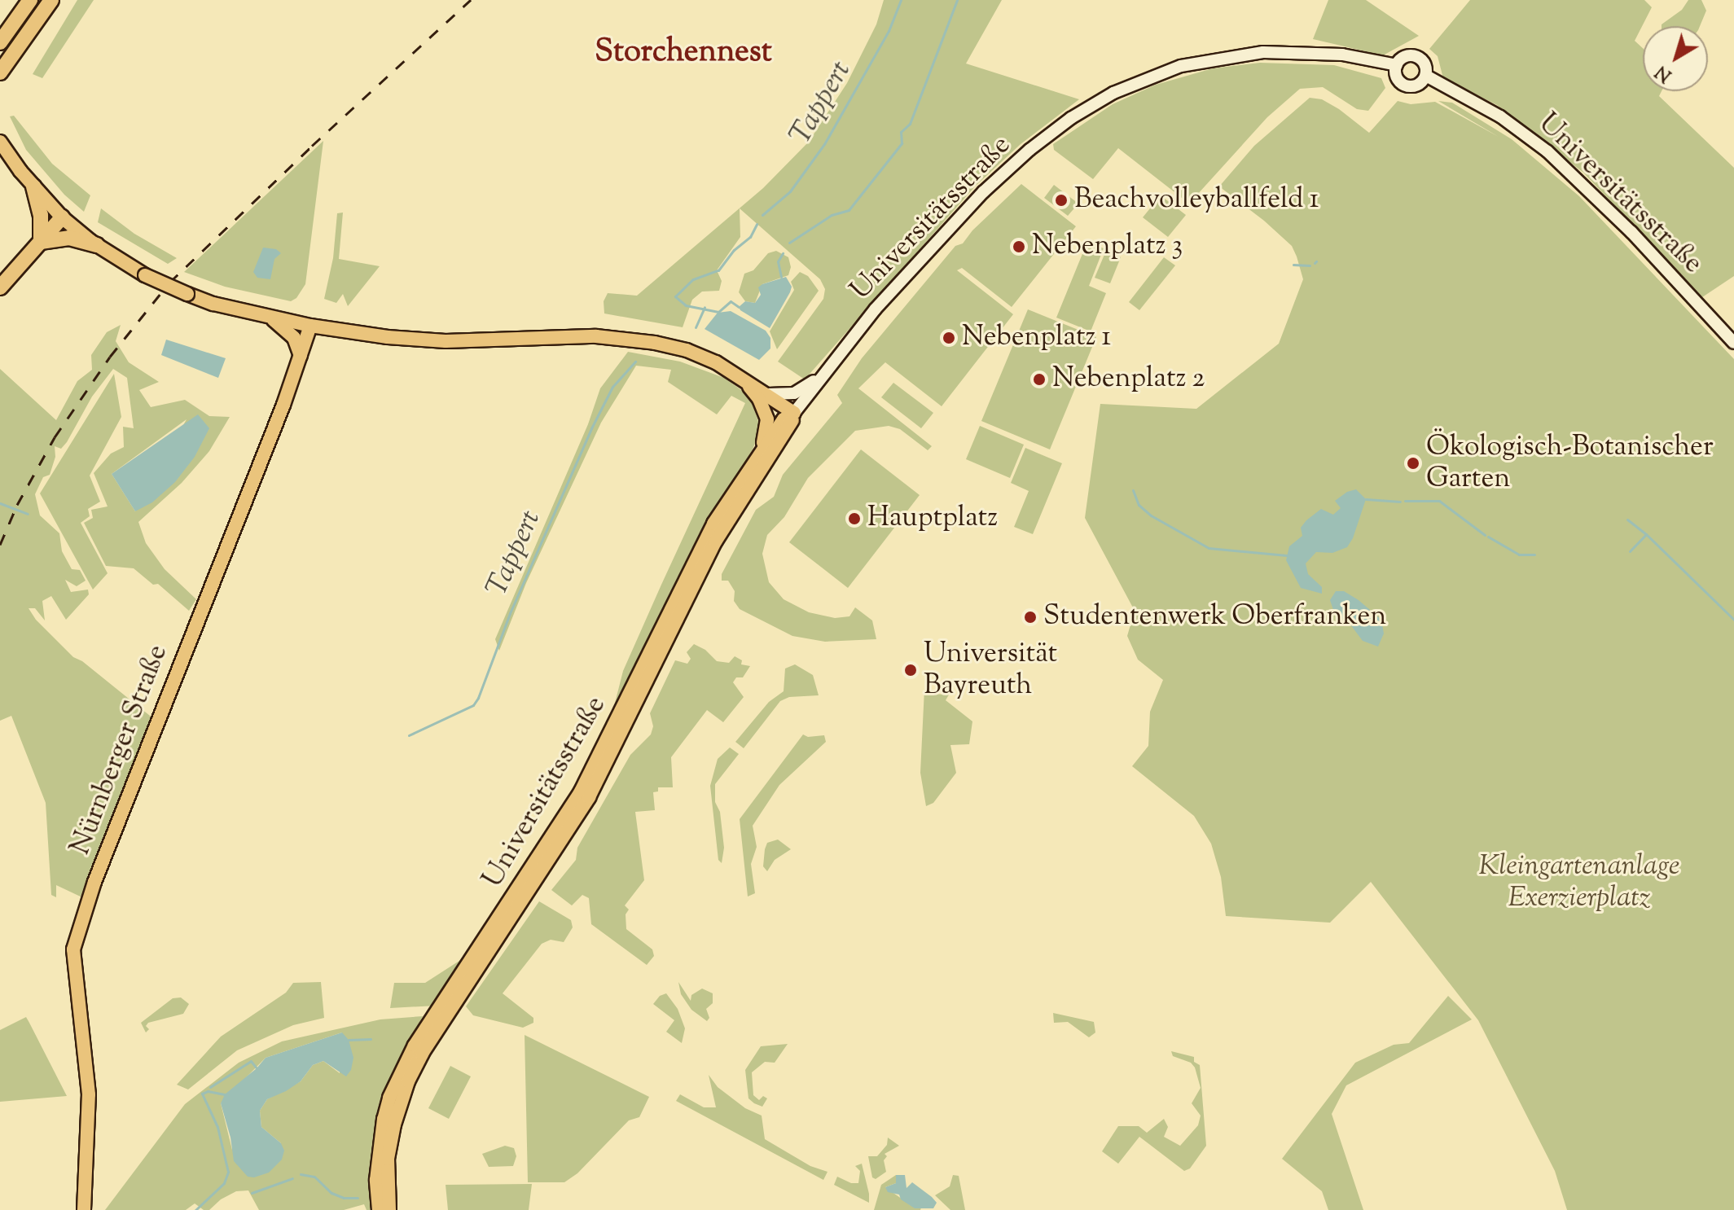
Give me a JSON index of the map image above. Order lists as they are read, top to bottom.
{
  "streets": {
    "main road": ["Universitätsstraße", "Nürnberger Straße"]
  },
  "districts": ["Storchennest"],
  "water": ["Tappert"],
  "parks": ["Kleingartenanlage Exerzierplatz"],
  "places": [
    "Beachvolleyballfeld 1",
    "Nebenplatz 3",
    "Nebenplatz 1",
    "Nebenplatz 2",
    "Ökologisch-Botanischer Garten",
    "Hauptplatz",
    "Studentenwerk Oberfranken",
    "Universität Bayreuth"
  ],
  "north": "bottom left"
}
